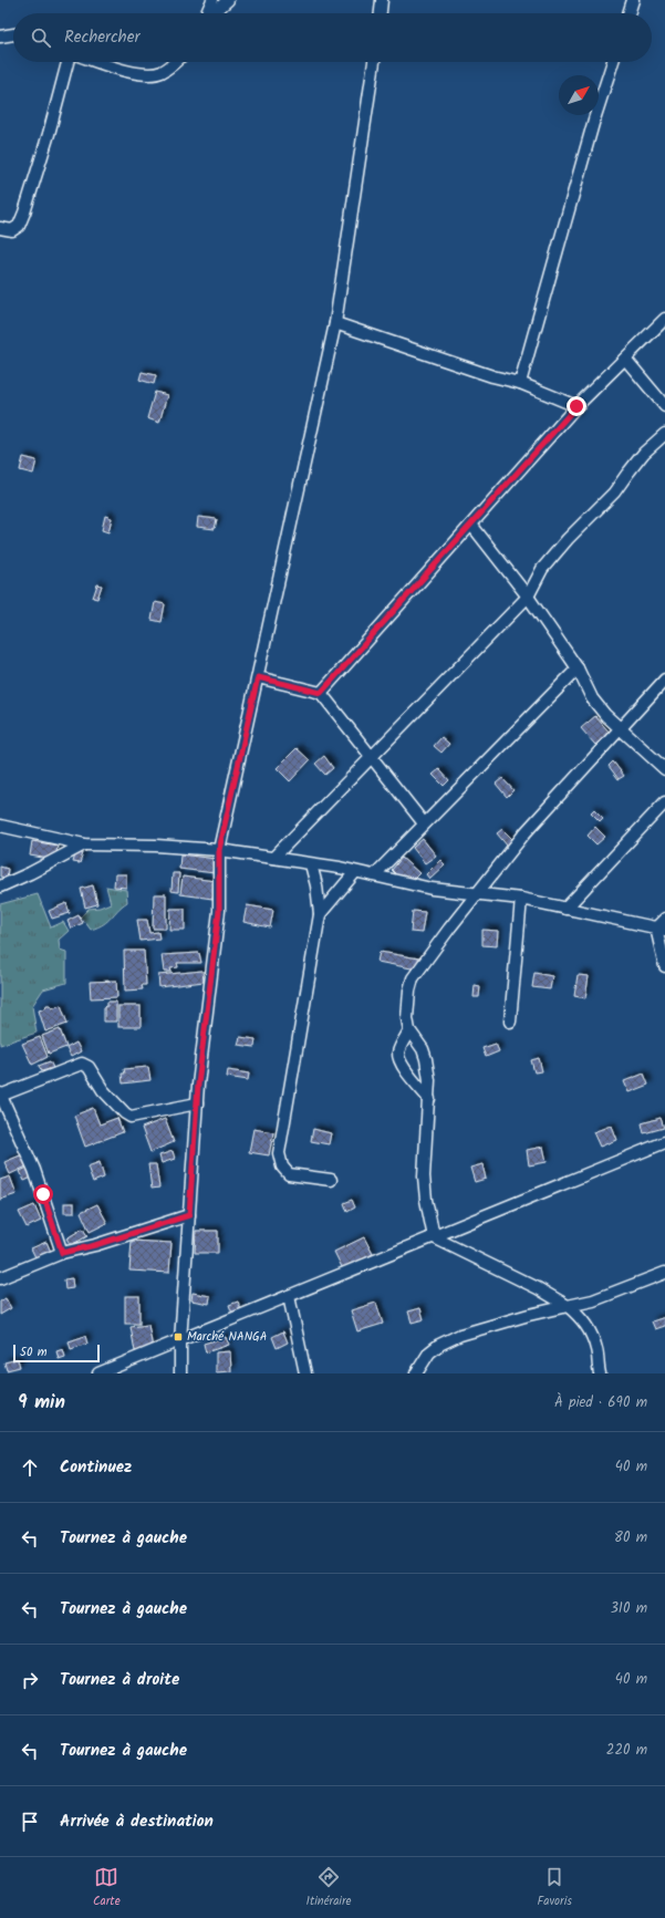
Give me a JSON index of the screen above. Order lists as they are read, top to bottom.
{
  "places": {
    "transit": ["Marché NANGA"]
  },
  "scale_bar": "50 m",
  "north": "top right",
  "page": {
    "search": "Rechercher",
    "scale": "50 m",
    "heading": ["9 min", "À pied · 690 m"],
    "list": [
      ["Continuez", "40 m"],
      ["Tournez à gauche", "80 m"],
      ["Tournez à gauche", "310 m"],
      ["Tournez à droite", "40 m"],
      ["Tournez à gauche", "220 m"],
      "Arrivée à destination"
    ],
    "nav": ["Carte", "Itinéraire", "Favoris"]
  }
}
